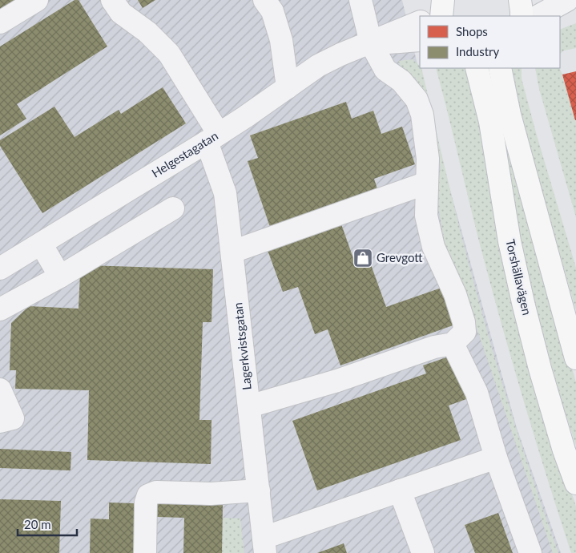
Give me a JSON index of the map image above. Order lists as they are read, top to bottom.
{
  "streets": {
    "main road": ["Torshällavägen"],
    "street": ["Helgestagatan", "Lagerkvistsgatan"]
  },
  "crossings": [
    ["Helgestagatan", "Lagerkvistsgatan"]
  ],
  "places": {
    "shop": ["Grevgott"]
  },
  "legend": ["Shops", "Industry"],
  "scale_bar": "20 m"
}
